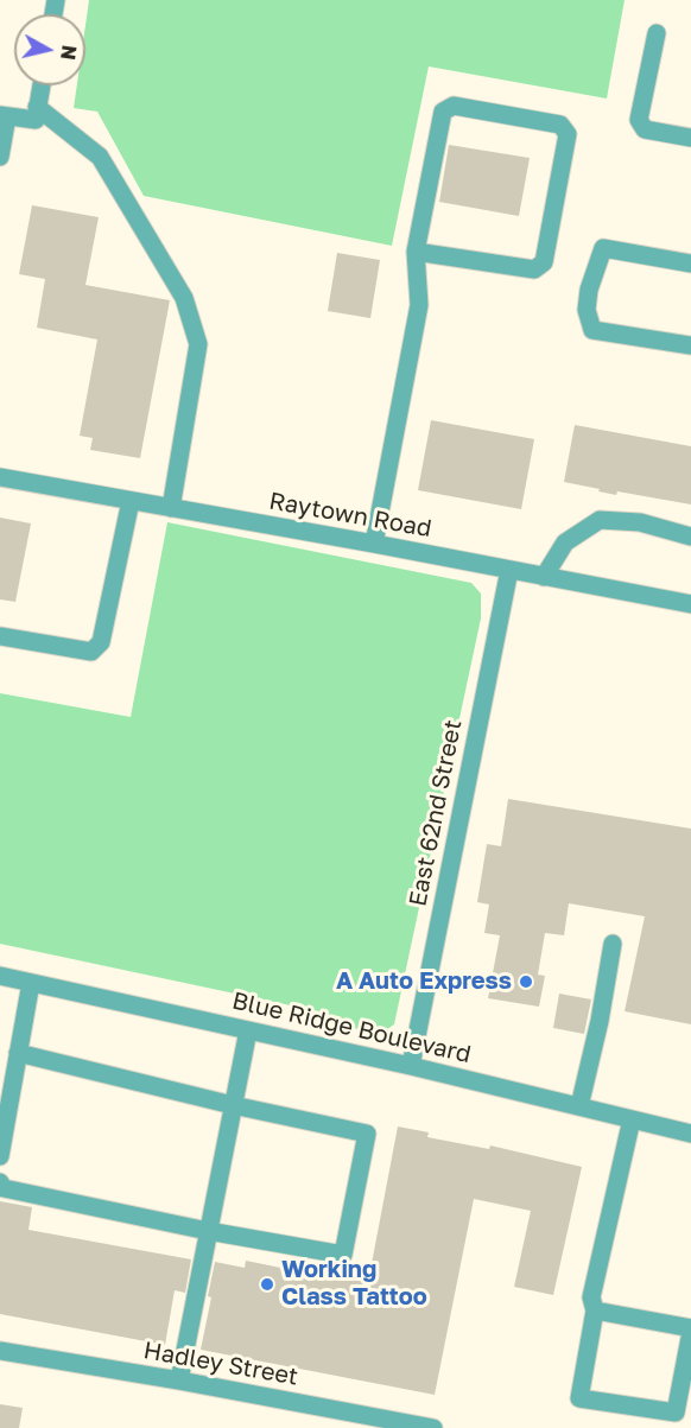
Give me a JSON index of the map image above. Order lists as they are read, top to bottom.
{
  "streets": {
    "street": [
      "Raytown Road",
      "East 62nd Street",
      "Blue Ridge Boulevard",
      "Hadley Street"
    ]
  },
  "crossings": [
    ["Raytown Road", "East 62nd Street"],
    ["East 62nd Street", "Blue Ridge Boulevard"]
  ],
  "places": ["A Auto Express", "Working Class Tattoo"],
  "north": "right"
}
